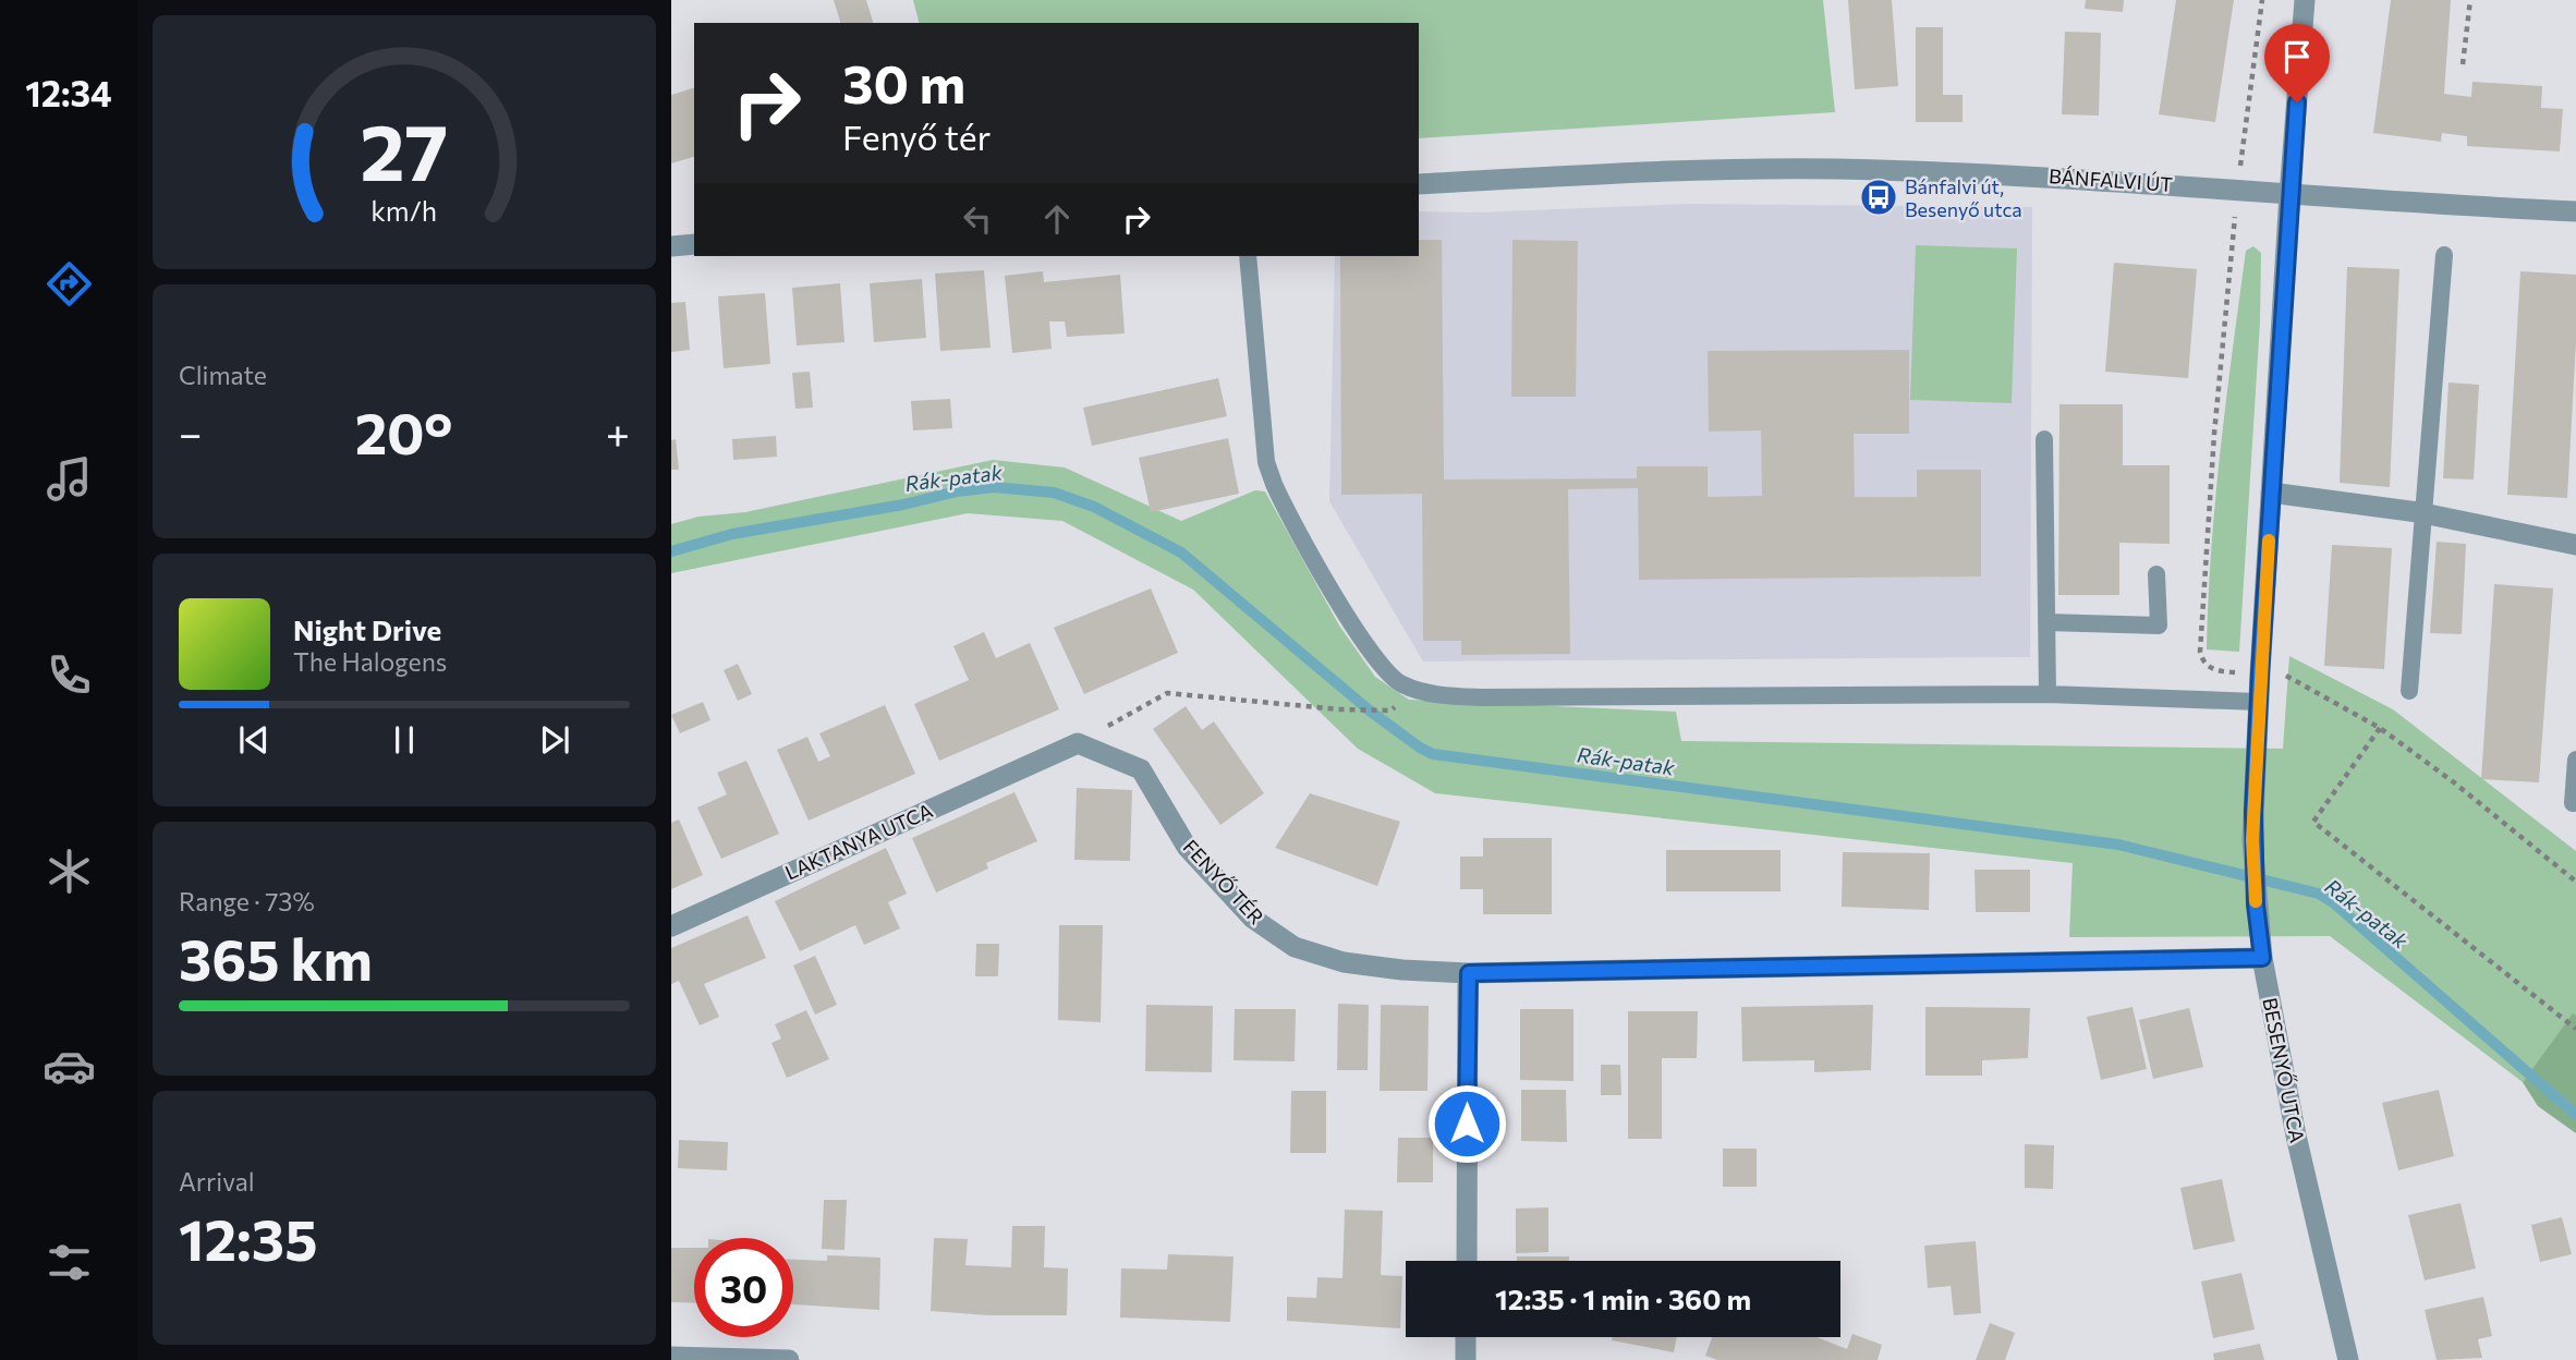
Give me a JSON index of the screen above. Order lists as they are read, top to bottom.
{
  "streets": {
    "street": [
      "BÁNFALVI ÚT",
      "LAKTANYA UTCA",
      "FENYŐ TÉR",
      "BESENYŐ UTCA"
    ]
  },
  "crossings": [
    ["BÁNFALVI ÚT", "BESENYŐ UTCA"],
    ["LAKTANYA UTCA", "FENYŐ TÉR"],
    ["FENYŐ TÉR", "BESENYŐ UTCA"]
  ],
  "water": ["Rák-patak"],
  "places": {
    "bus stop": ["Bánfalvi út, Besenyő utca"]
  },
  "page": {
    "tabs": "12:34",
    "turn": ["30 m", "Fenyő tér"],
    "tile": [
      "Climate",
      ["Range · 73%", "365 km"],
      ["Arrival", "12:35"]
    ],
    "heat": ["−", "20°", "+"],
    "song": ["Night Drive", "The Halogens"],
    "limit": "30",
    "trip": "12:35 · 1 min · 360 m",
    "gauge": ["27", "km/h"]
  }
}
